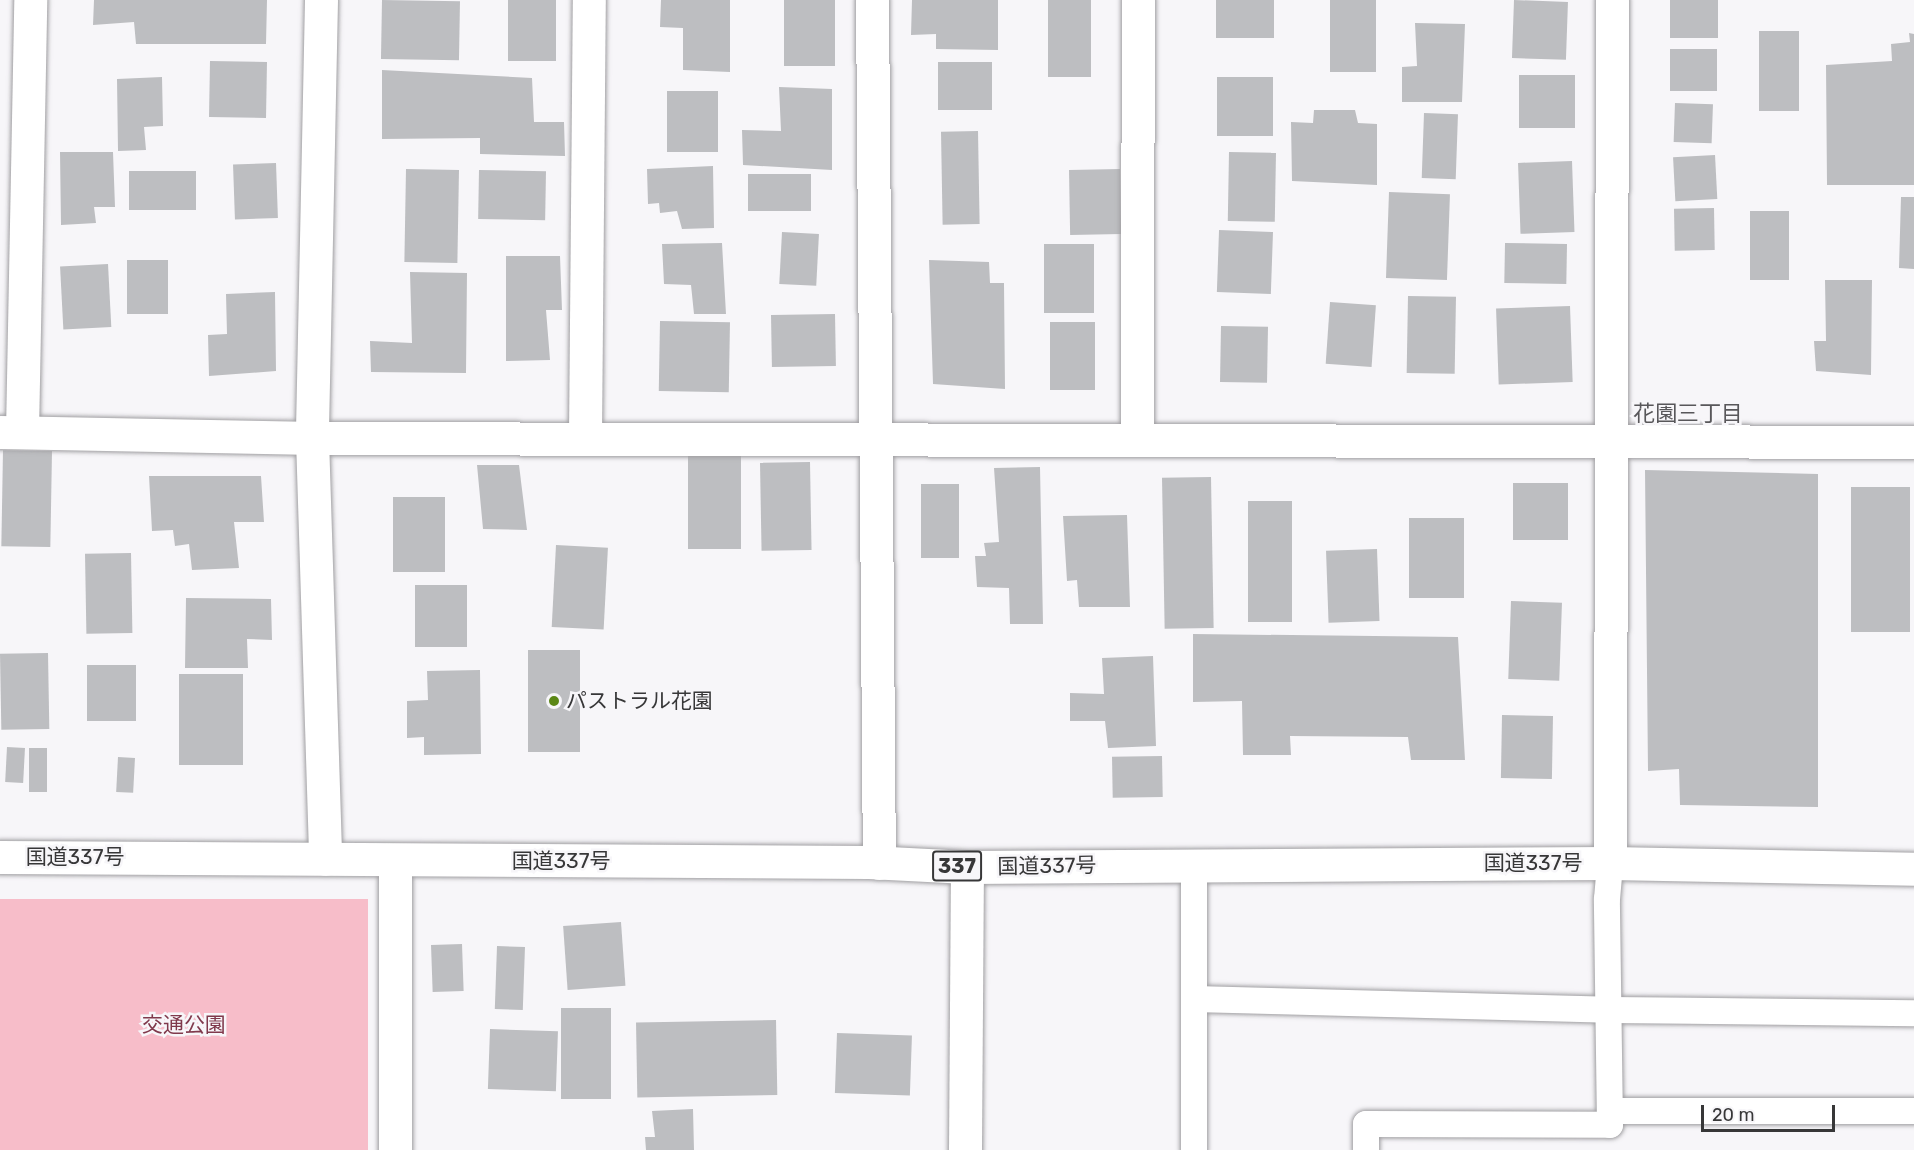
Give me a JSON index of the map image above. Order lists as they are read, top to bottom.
{
  "streets": {
    "main road": ["国道337号", "337"]
  },
  "districts": ["花園三丁目"],
  "parks": ["交通公園"],
  "places": ["パストラル花園"],
  "scale_bar": "20 m"
}
